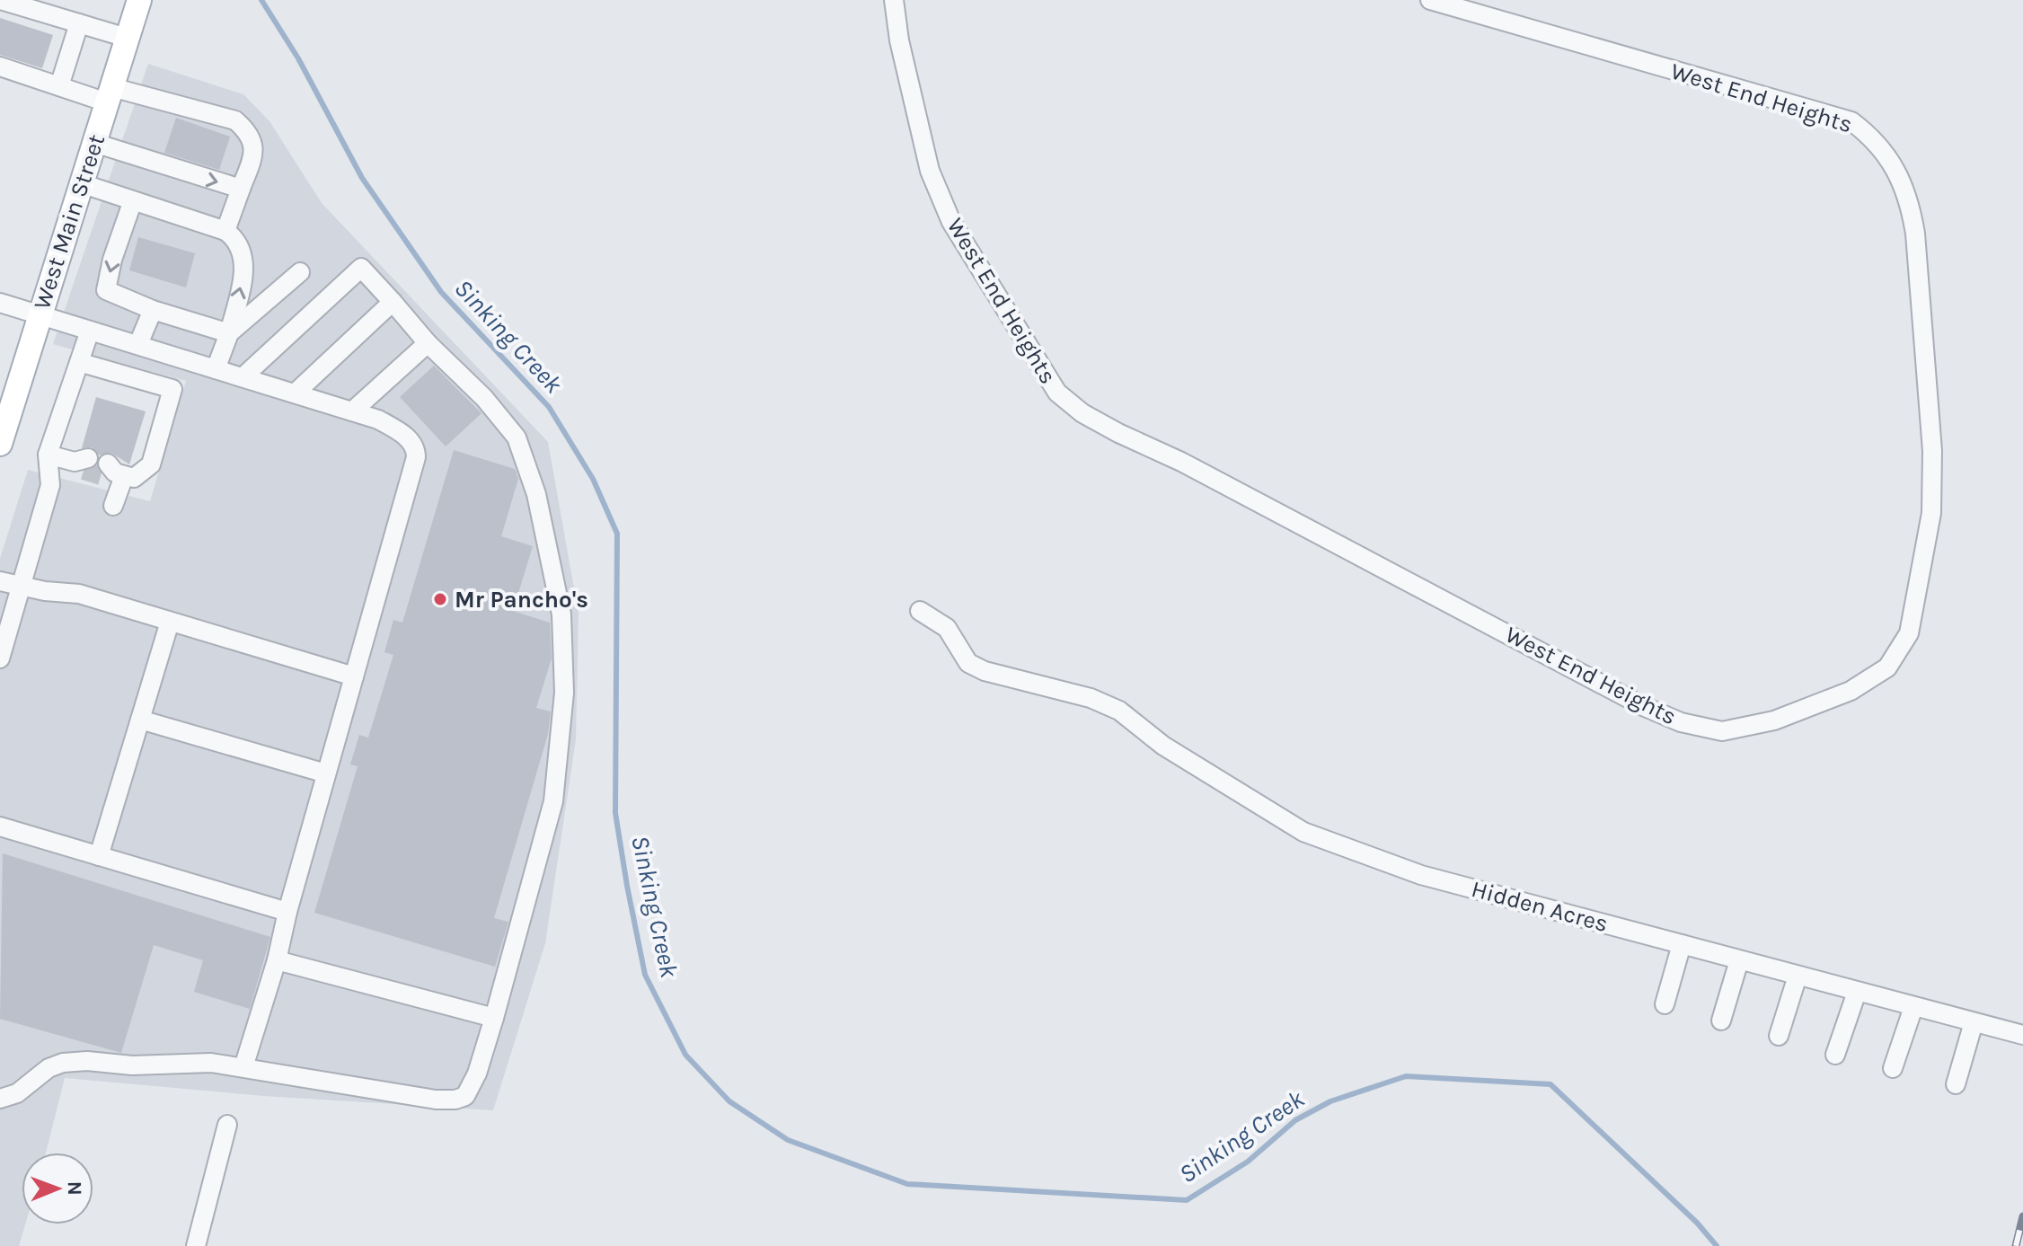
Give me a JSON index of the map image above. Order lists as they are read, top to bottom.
{
  "streets": {
    "main road": ["West Main Street"],
    "street": ["West End Heights", "Hidden Acres"]
  },
  "water": ["Sinking Creek"],
  "places": ["Mr Pancho's"],
  "north": "right"
}
